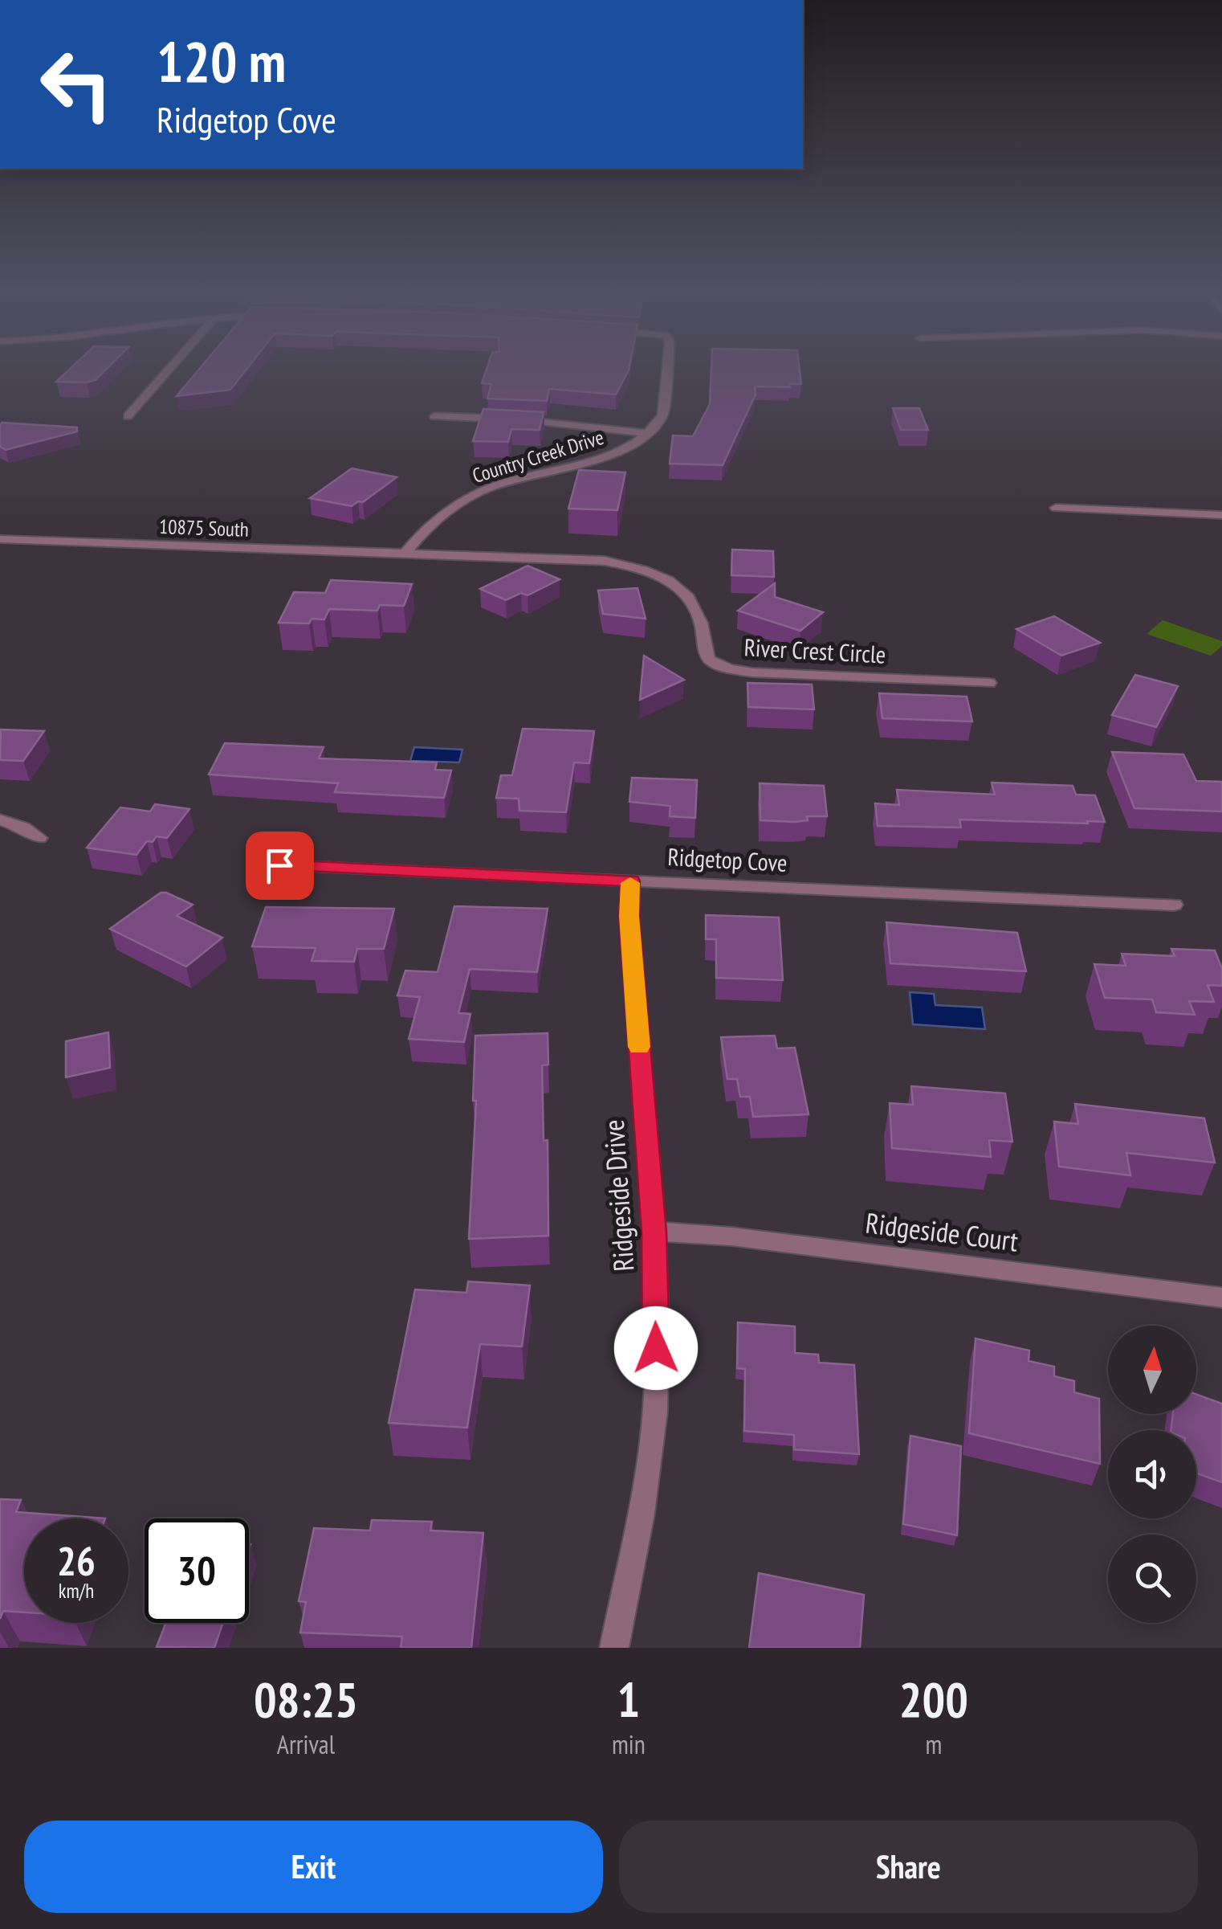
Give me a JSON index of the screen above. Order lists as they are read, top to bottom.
{
  "streets": {
    "street": [
      "Country Creek Drive",
      "10875 South",
      "River Crest Circle",
      "Ridgetop Cove",
      "Ridgeside Drive",
      "Ridgeside Court"
    ]
  },
  "crossings": [
    ["Country Creek Drive", "10875 South"],
    ["Country Creek Drive", "River Crest Circle"],
    ["10875 South", "River Crest Circle"],
    ["Ridgetop Cove", "Ridgeside Drive"],
    ["Ridgeside Drive", "Ridgeside Court"]
  ],
  "north": "top",
  "page": {
    "turn": ["120 m", "Ridgetop Cove"],
    "speed": "26 km/h",
    "limit": "30",
    "eta": [
      "08:25",
      "Arrival",
      "1",
      "min",
      "200",
      "m"
    ],
    "buttons": ["Exit", "Share"]
  }
}
